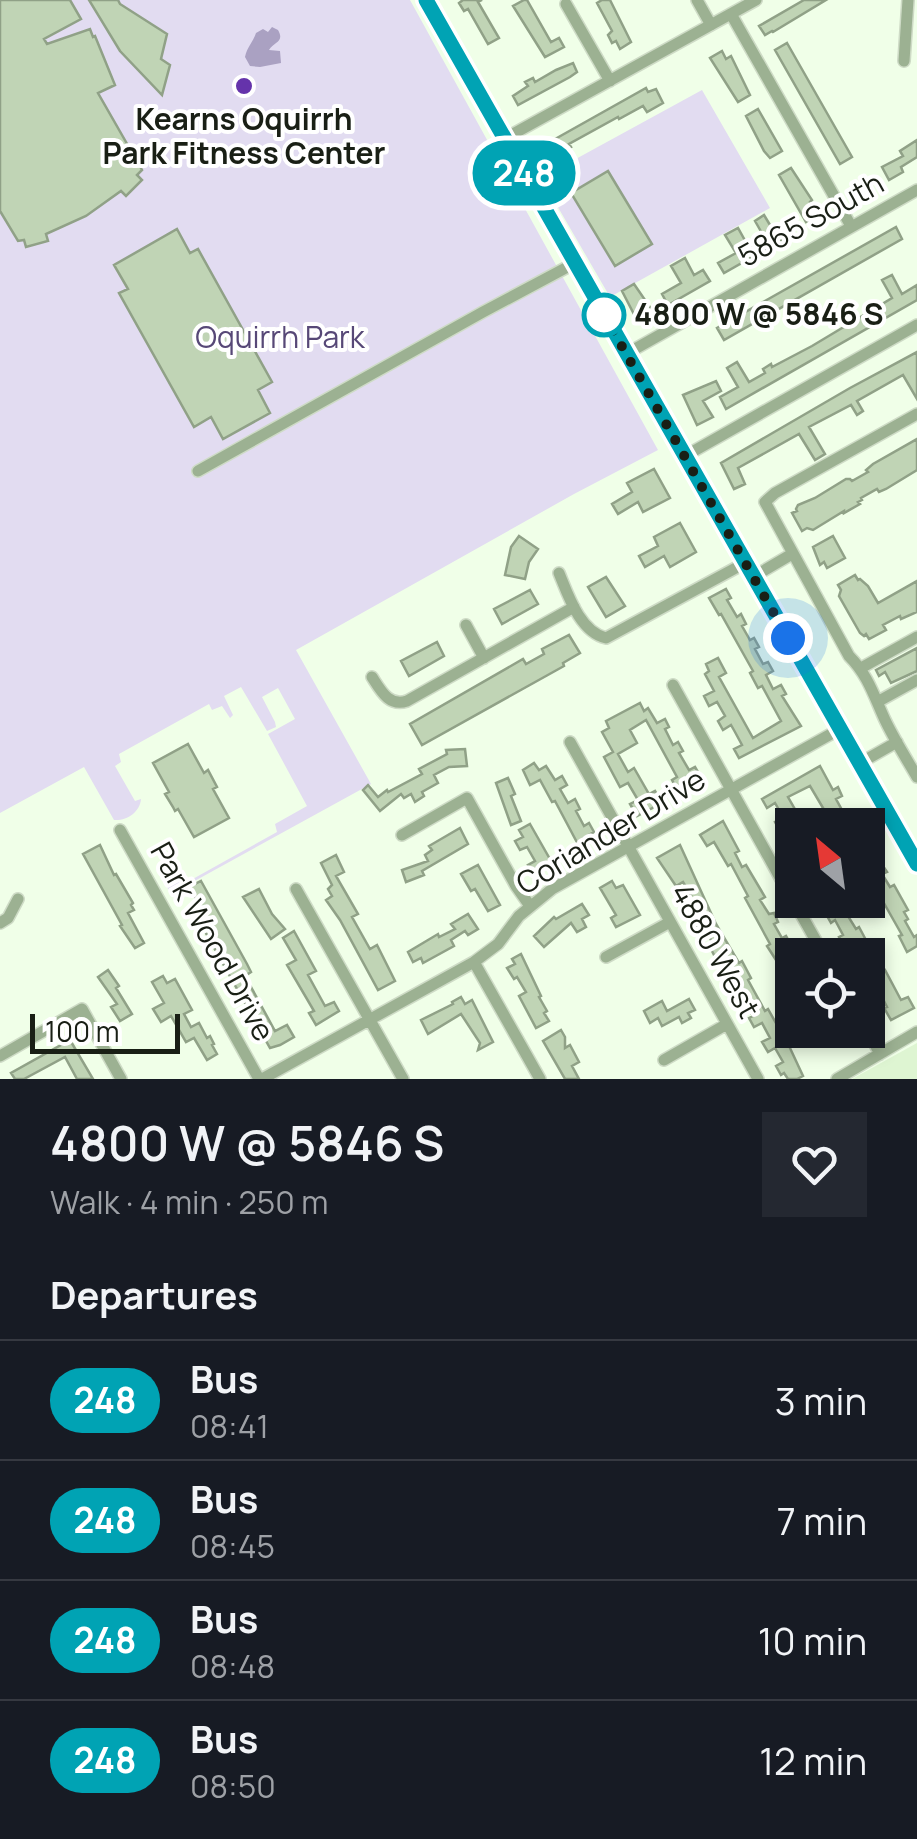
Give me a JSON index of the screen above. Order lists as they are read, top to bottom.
{
  "streets": {
    "street": [
      "5865 South",
      "Coriander Drive",
      "Park Wood Drive",
      "4880 West"
    ]
  },
  "crossings": [
    ["Coriander Drive", "Park Wood Drive"],
    ["Coriander Drive", "4880 West"]
  ],
  "parks": ["Oquirrh Park"],
  "places": ["Kearns Oquirrh Park Fitness Center", "4800 W @ 5846 S"],
  "lines": ["bus line 248"],
  "scale_bar": "100 m",
  "north": "top left",
  "page": {
    "on_map": "248",
    "scale": "100 m",
    "heading": [
      ["4800 W @ 5846 S", "Walk · 4 min · 250 m"],
      "Departures"
    ],
    "list": [
      {
        "mark": "248",
        "name": "Bus",
        "note": "08:41",
        "value": "3 min"
      },
      {
        "mark": "248",
        "name": "Bus",
        "note": "08:45",
        "value": "7 min"
      },
      {
        "mark": "248",
        "name": "Bus",
        "note": "08:48",
        "value": "10 min"
      },
      {
        "mark": "248",
        "name": "Bus",
        "note": "08:50",
        "value": "12 min"
      }
    ]
  }
}
